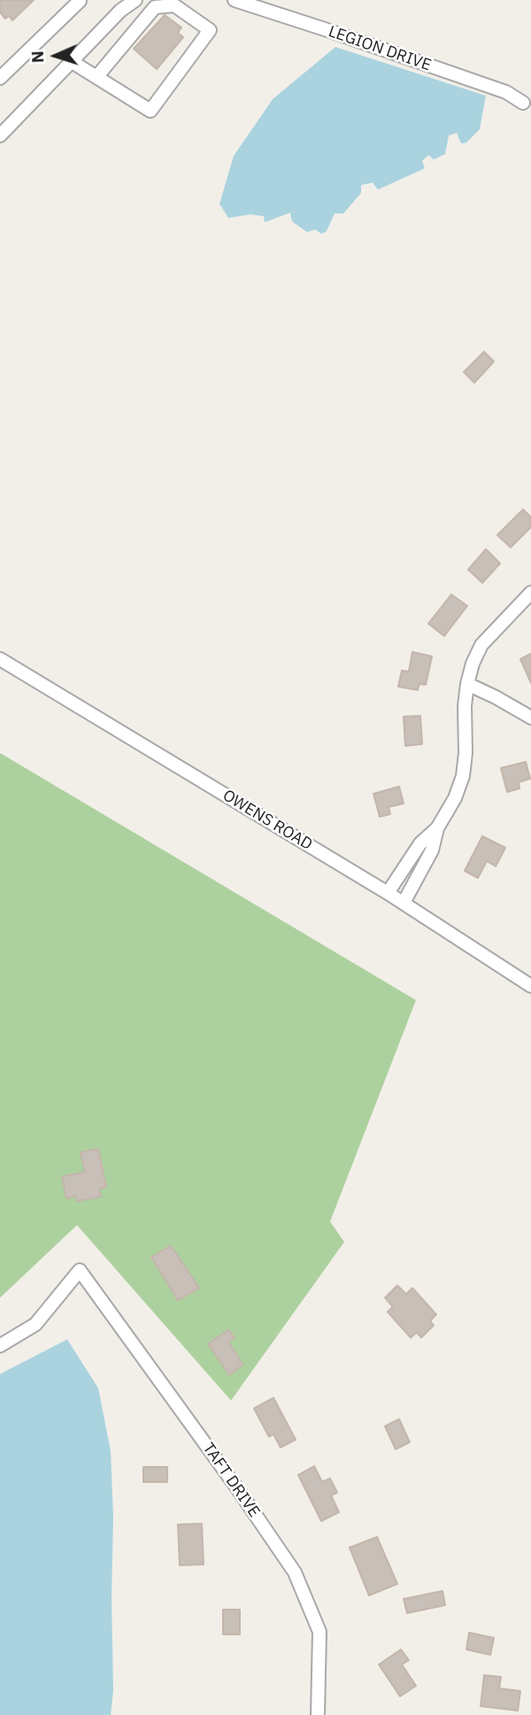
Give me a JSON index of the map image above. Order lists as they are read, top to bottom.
{
  "streets": {
    "street": ["LEGION DRIVE", "OWENS ROAD", "TAFT DRIVE"]
  },
  "north": "left"
}
